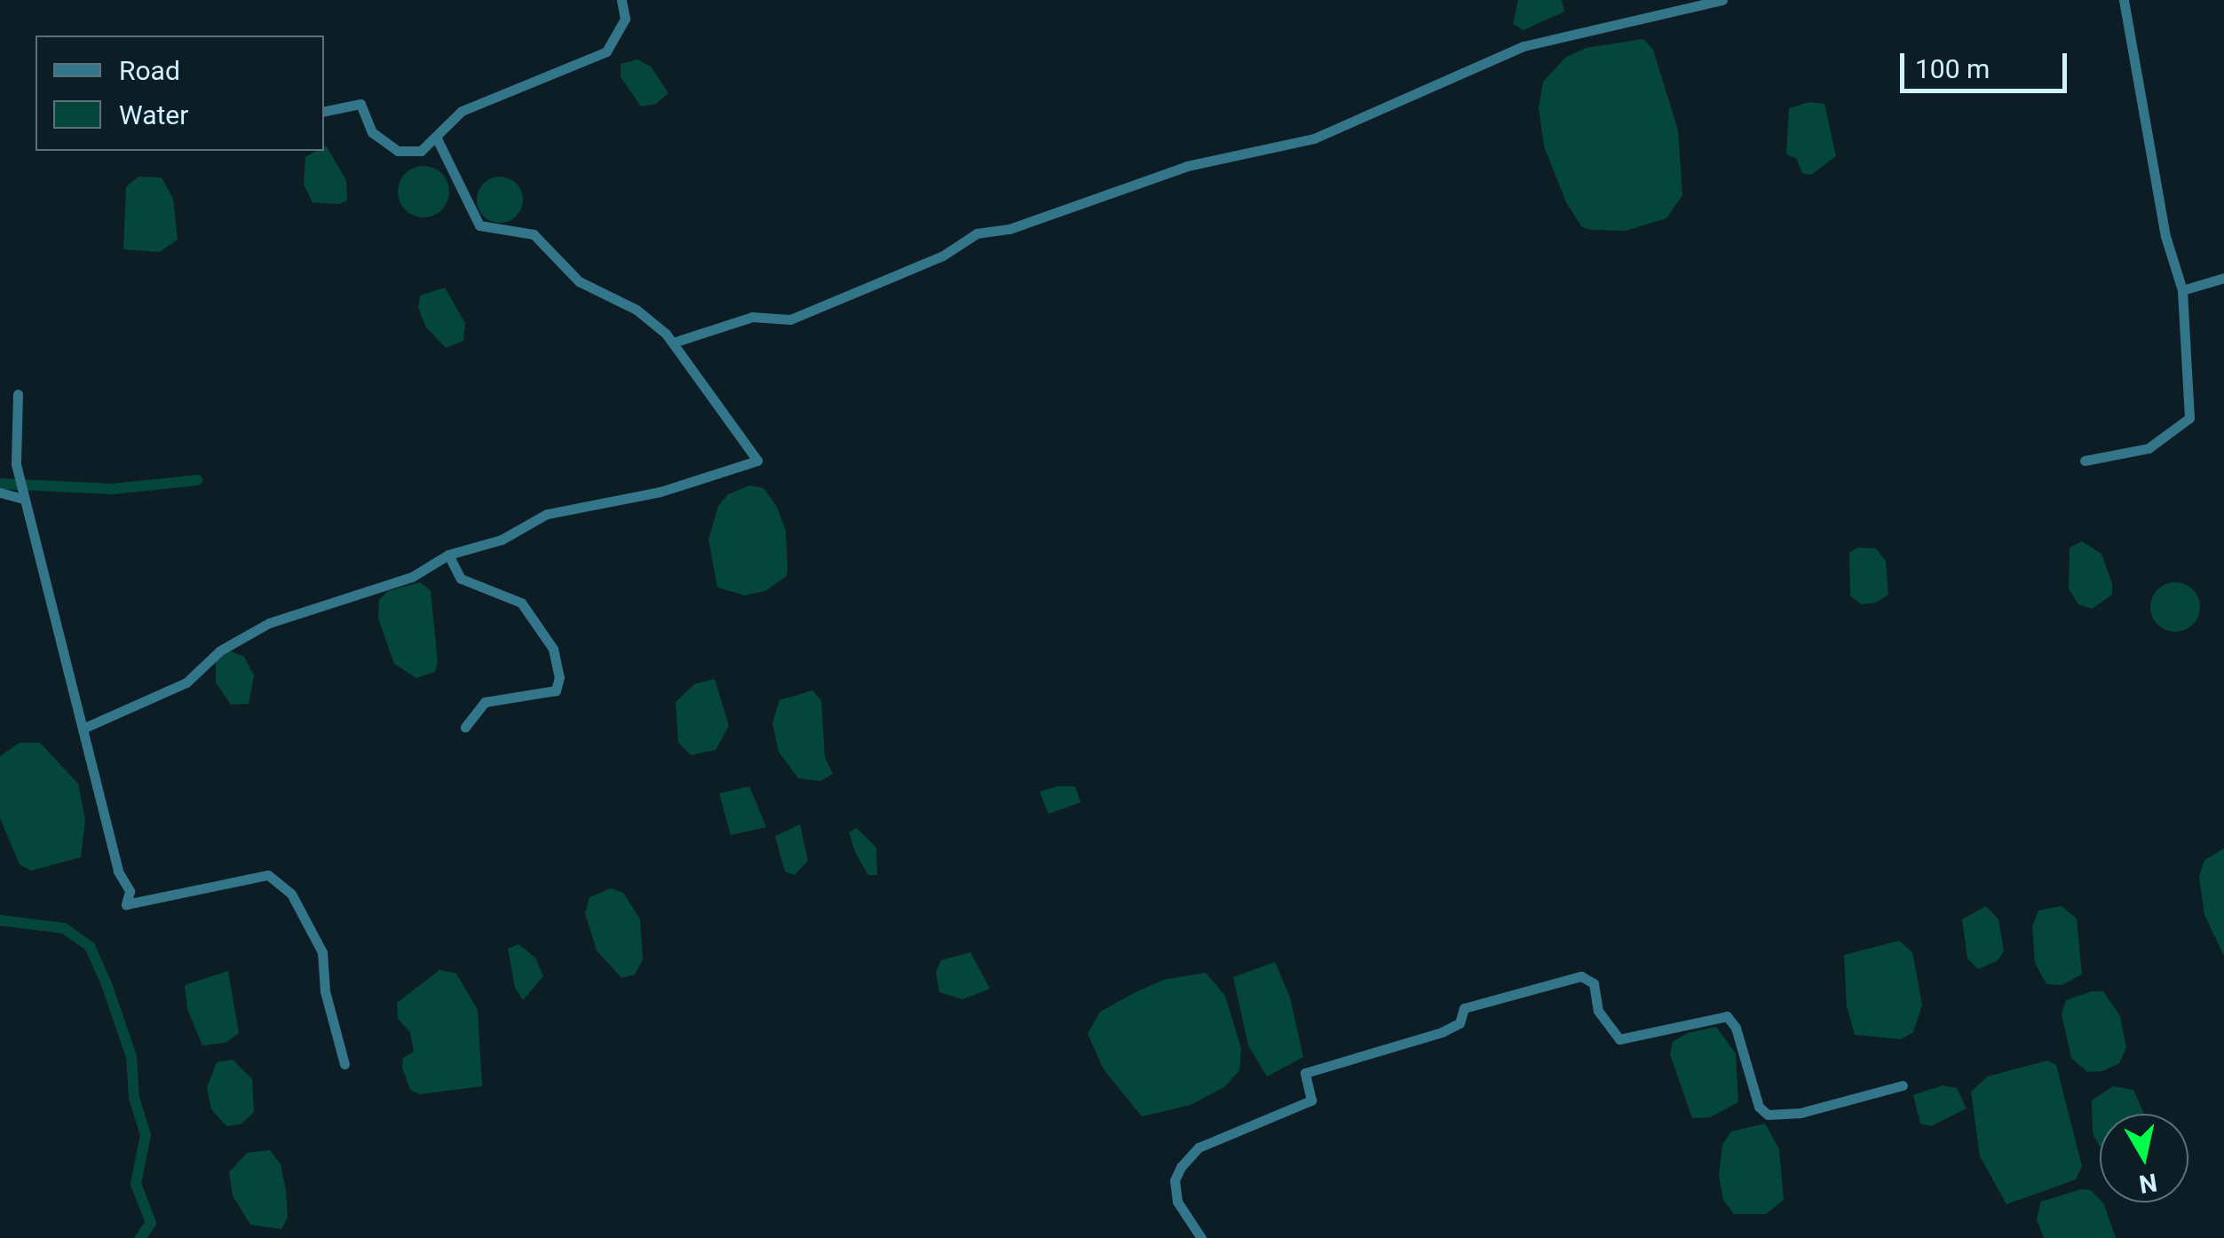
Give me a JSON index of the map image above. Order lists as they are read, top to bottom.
{
  "legend": ["Road", "Water"],
  "scale_bar": "100 m",
  "north": "bottom"
}
